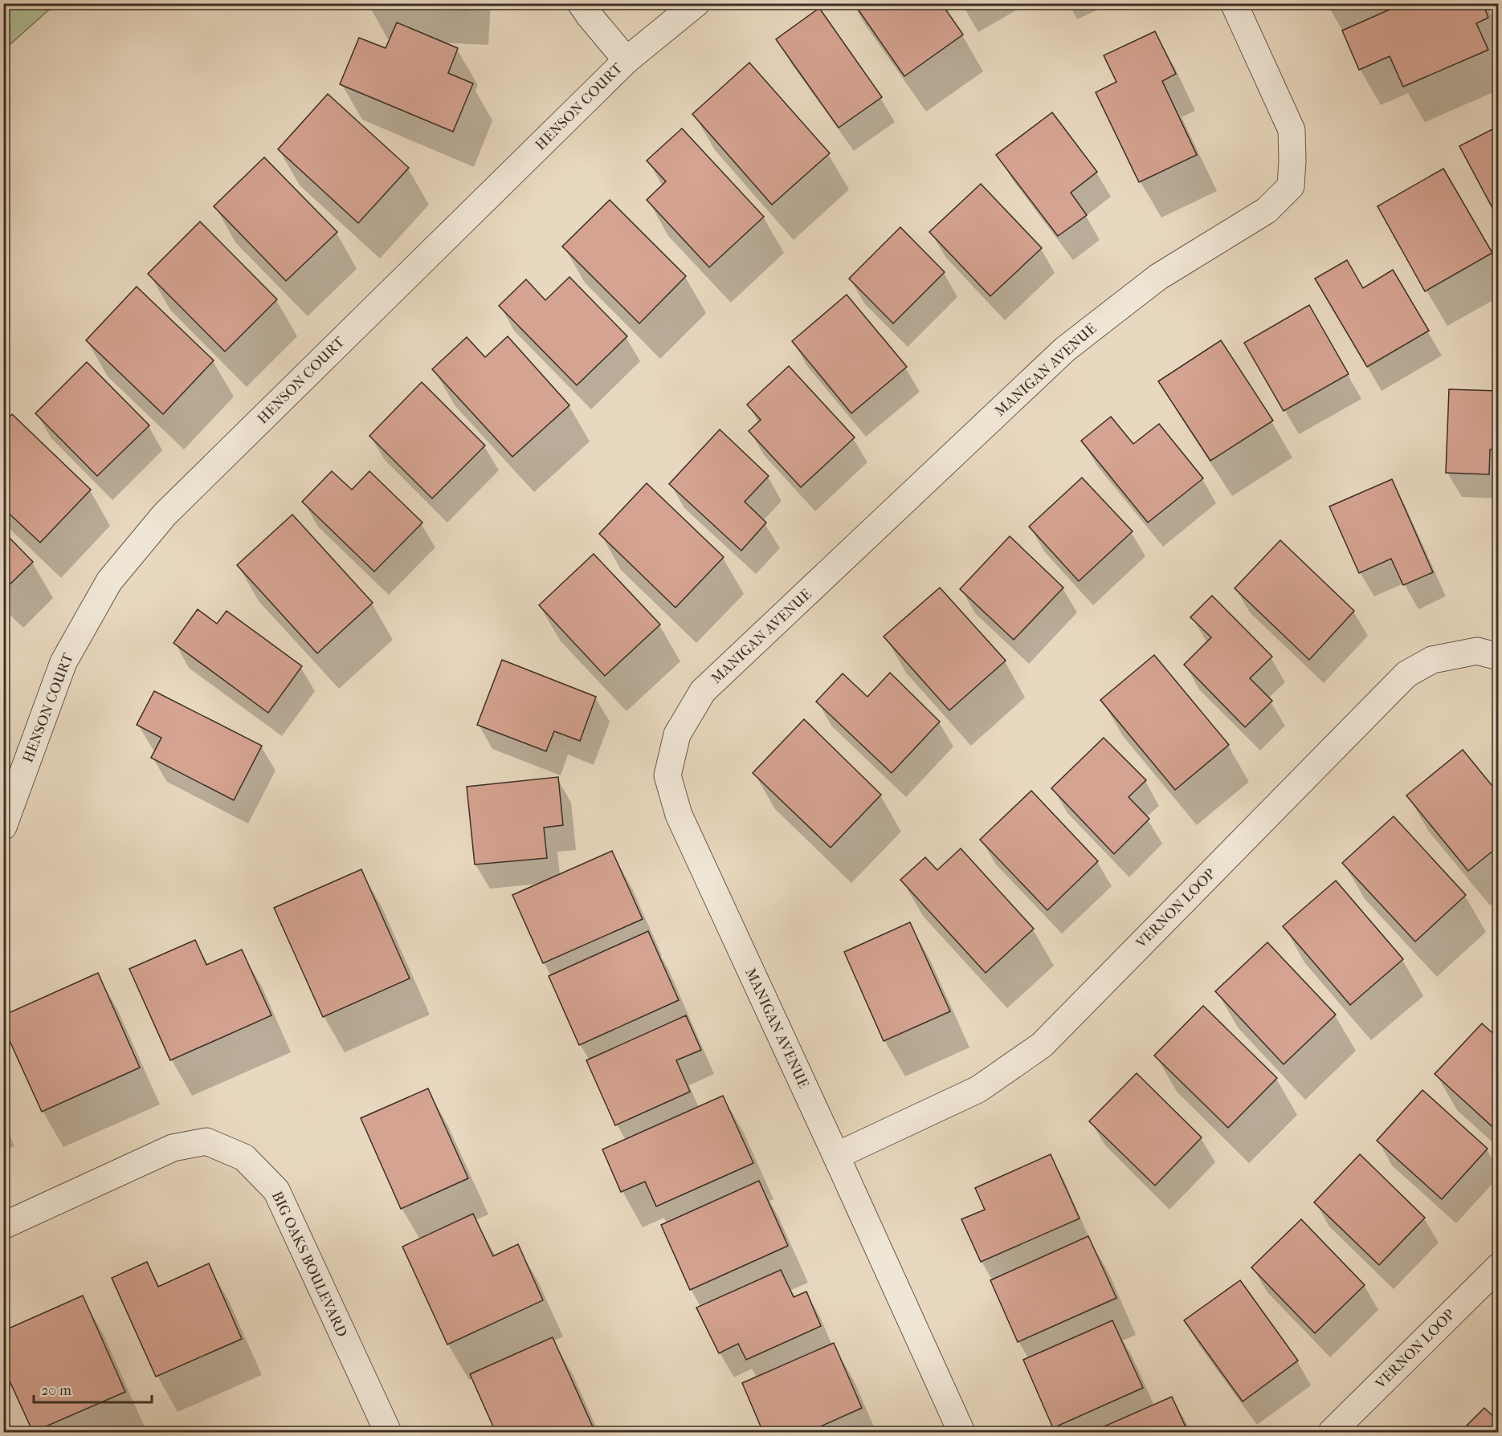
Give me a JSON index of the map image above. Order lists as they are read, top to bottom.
{
  "streets": {
    "street": [
      "HENSON COURT",
      "MANIGAN AVENUE",
      "VERNON LOOP",
      "BIG OAKS BOULEVARD"
    ]
  },
  "crossings": [
    ["MANIGAN AVENUE", "VERNON LOOP"]
  ],
  "scale_bar": "20 m"
}
